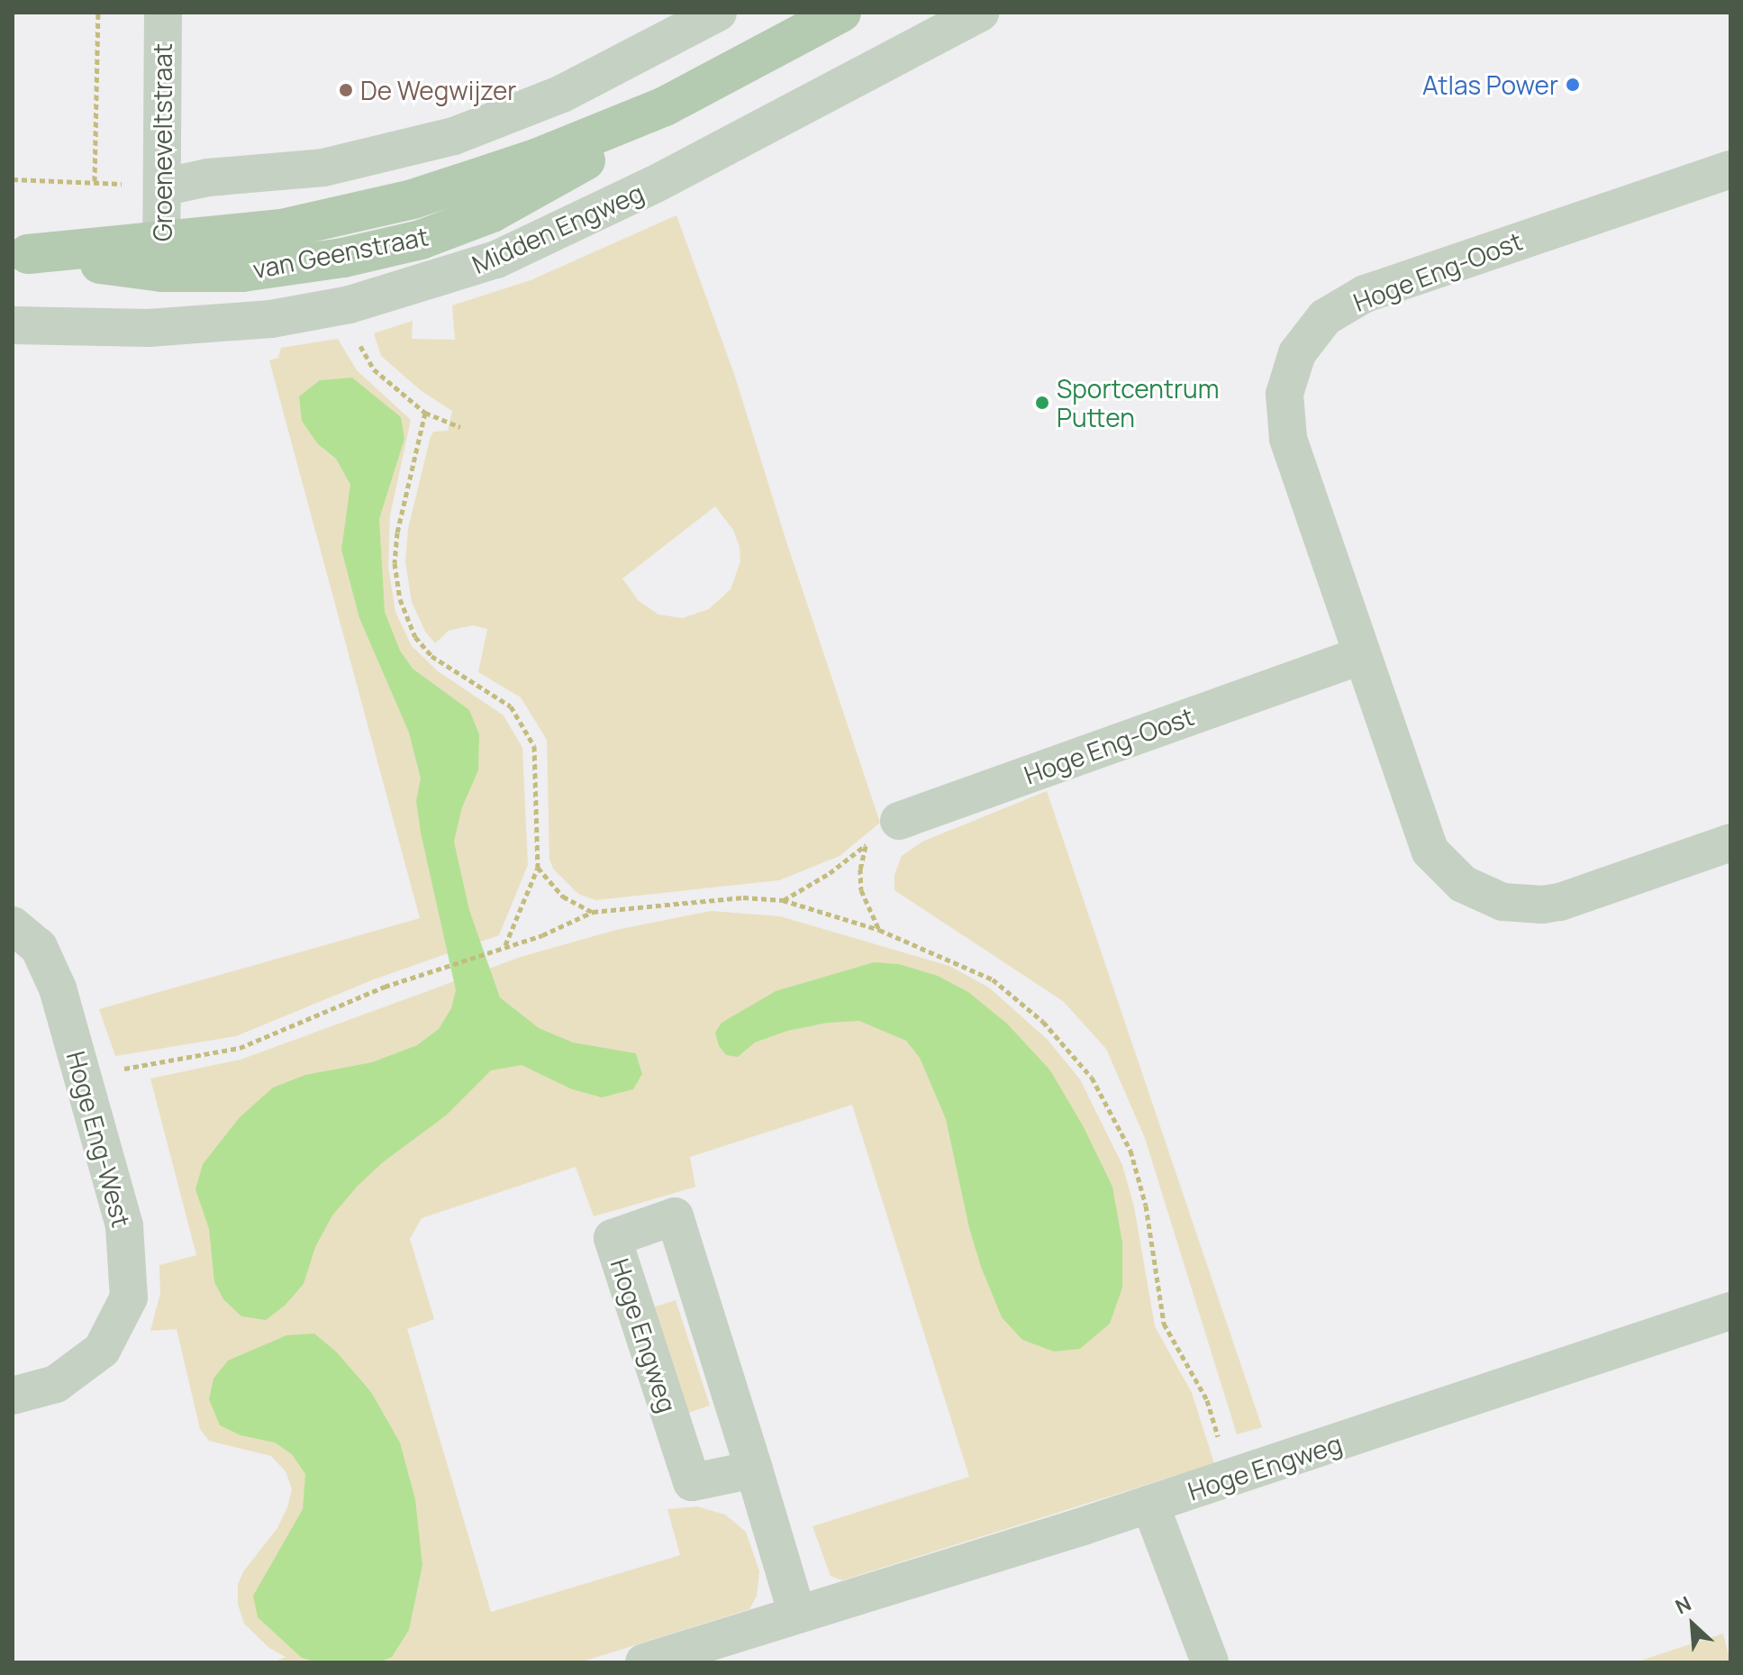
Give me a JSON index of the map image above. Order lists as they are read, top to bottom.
{
  "streets": {
    "main road": ["van Geenstraat"],
    "street": [
      "Groeneveltstraat",
      "Midden Engweg",
      "Hoge Eng-Oost",
      "Hoge Eng-West",
      "Hoge Engweg"
    ]
  },
  "crossings": [
    ["Groeneveltstraat", "van Geenstraat"]
  ],
  "places": ["Atlas Power", "De Wegwijzer", "Sportcentrum Putten"],
  "north": "top left"
}
